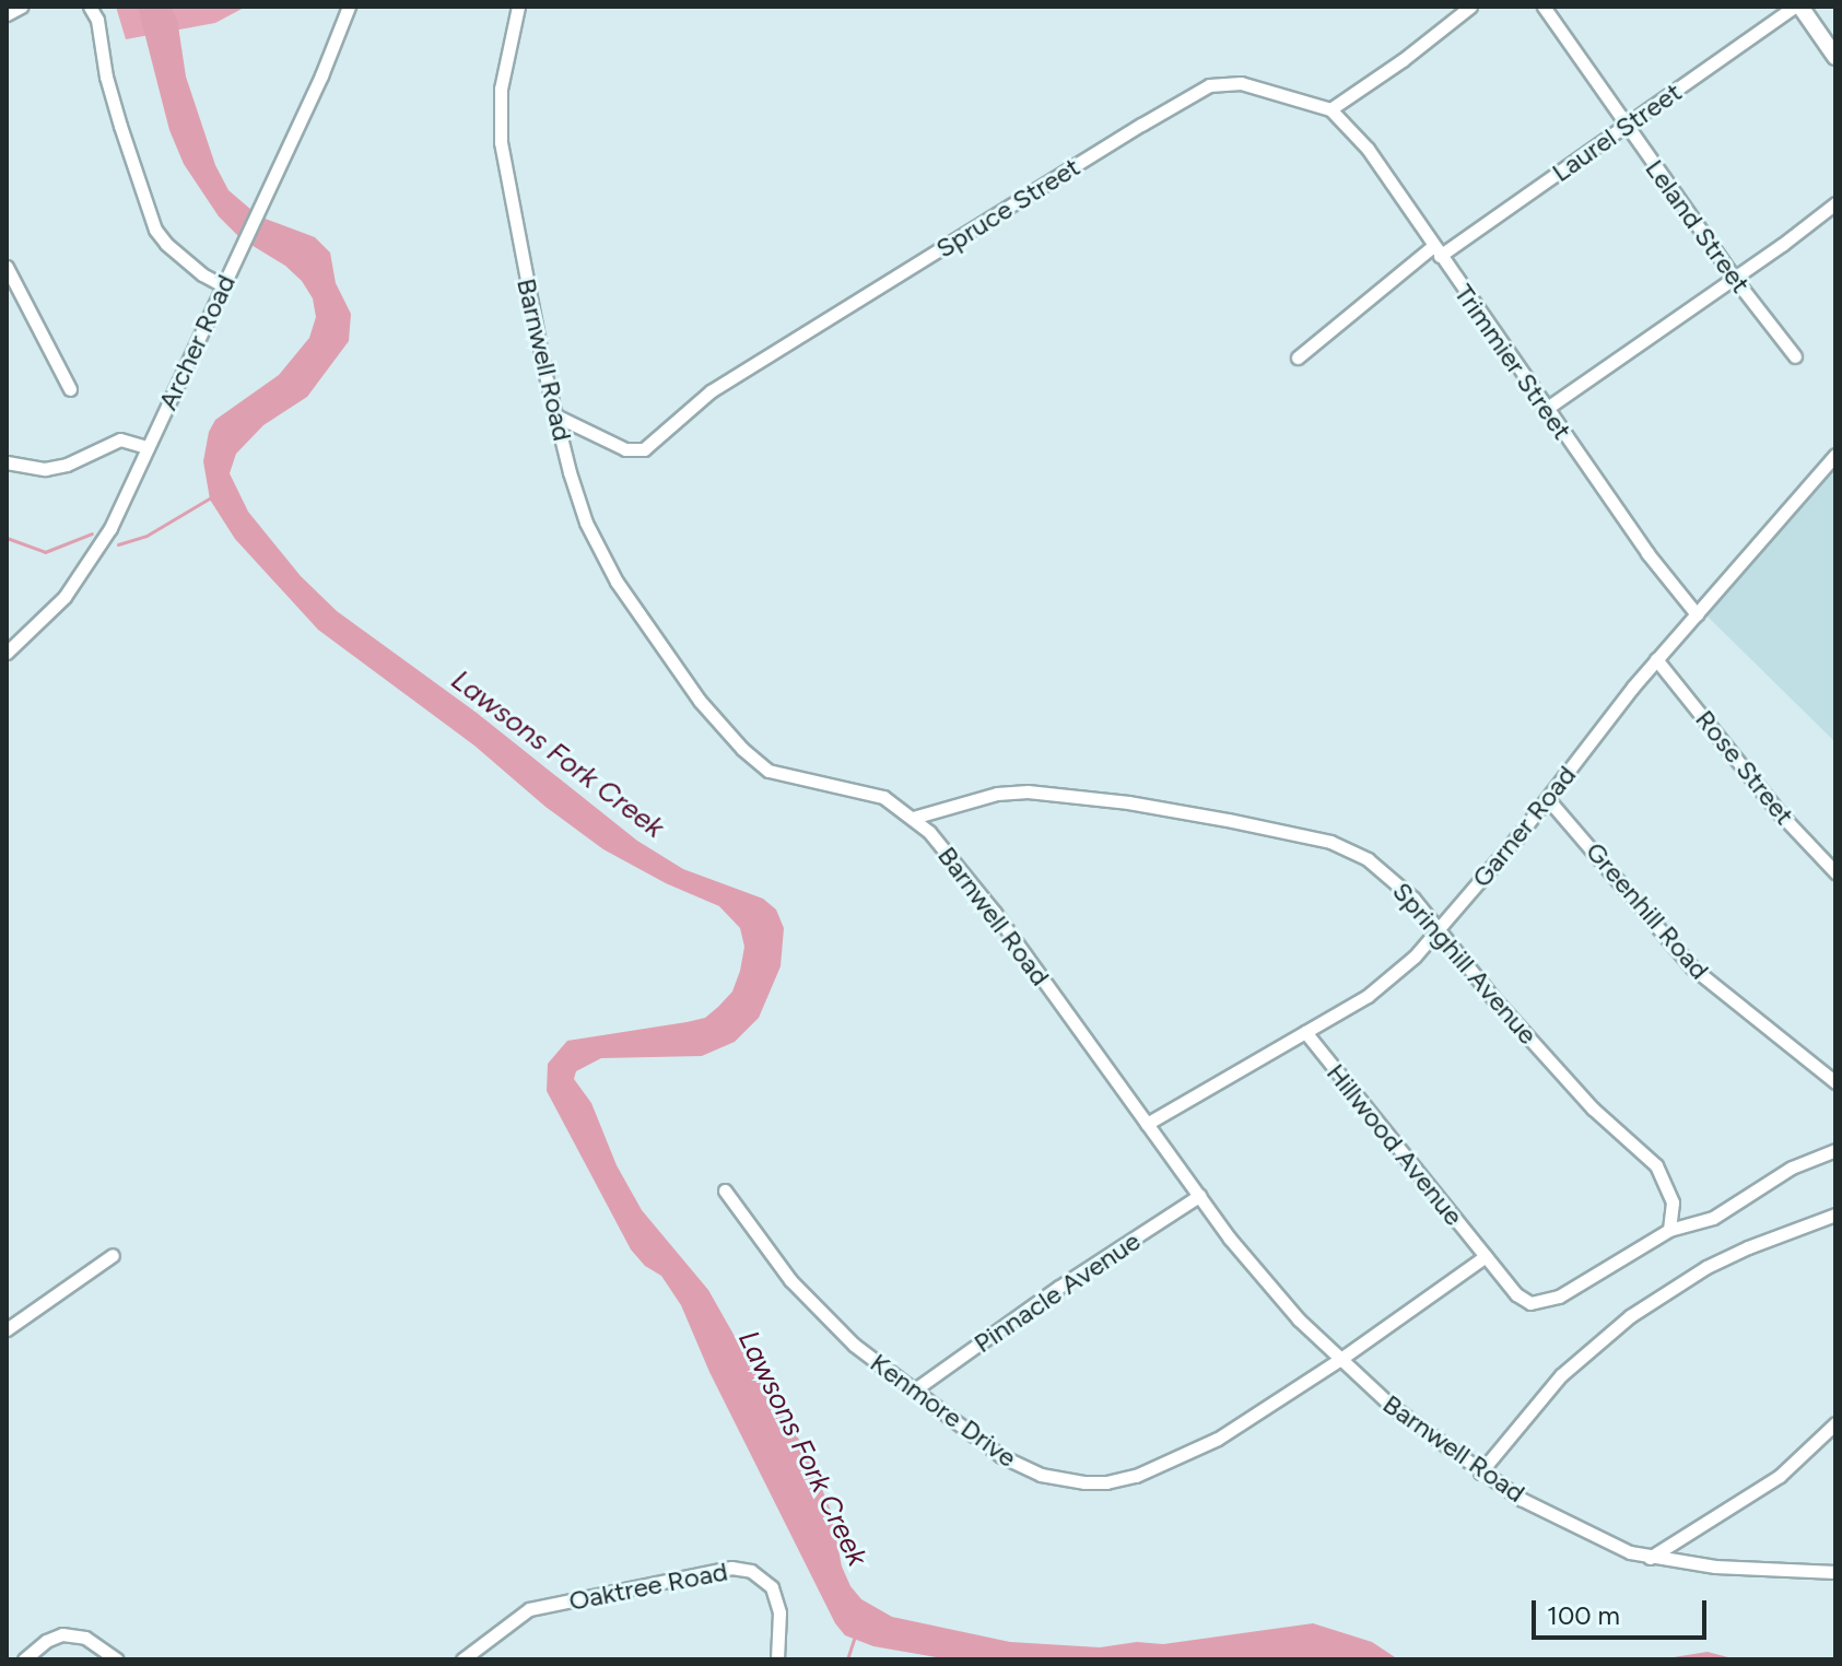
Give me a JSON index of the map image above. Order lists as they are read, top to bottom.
{
  "streets": {
    "street": [
      "Laurel Street",
      "Spruce Street",
      "Leland Street",
      "Archer Road",
      "Barnwell Road",
      "Trimmier Street",
      "Rose Street",
      "Garner Road",
      "Greenhill Road",
      "Springhill Avenue",
      "Hillwood Avenue",
      "Pinnacle Avenue",
      "Kenmore Drive",
      "Oaktree Road"
    ]
  },
  "crossings": [
    ["Laurel Street", "Leland Street"],
    ["Laurel Street", "Trimmier Street"],
    ["Spruce Street", "Barnwell Road"],
    ["Spruce Street", "Trimmier Street"],
    ["Barnwell Road", "Garner Road"],
    ["Barnwell Road", "Springhill Avenue"],
    ["Barnwell Road", "Pinnacle Avenue"],
    ["Barnwell Road", "Kenmore Drive"],
    ["Trimmier Street", "Garner Road"],
    ["Rose Street", "Garner Road"],
    ["Garner Road", "Greenhill Road"],
    ["Garner Road", "Springhill Avenue"],
    ["Garner Road", "Hillwood Avenue"],
    ["Springhill Avenue", "Hillwood Avenue"],
    ["Hillwood Avenue", "Kenmore Drive"],
    ["Pinnacle Avenue", "Kenmore Drive"]
  ],
  "water": ["Lawsons Fork Creek"],
  "scale_bar": "100 m"
}
